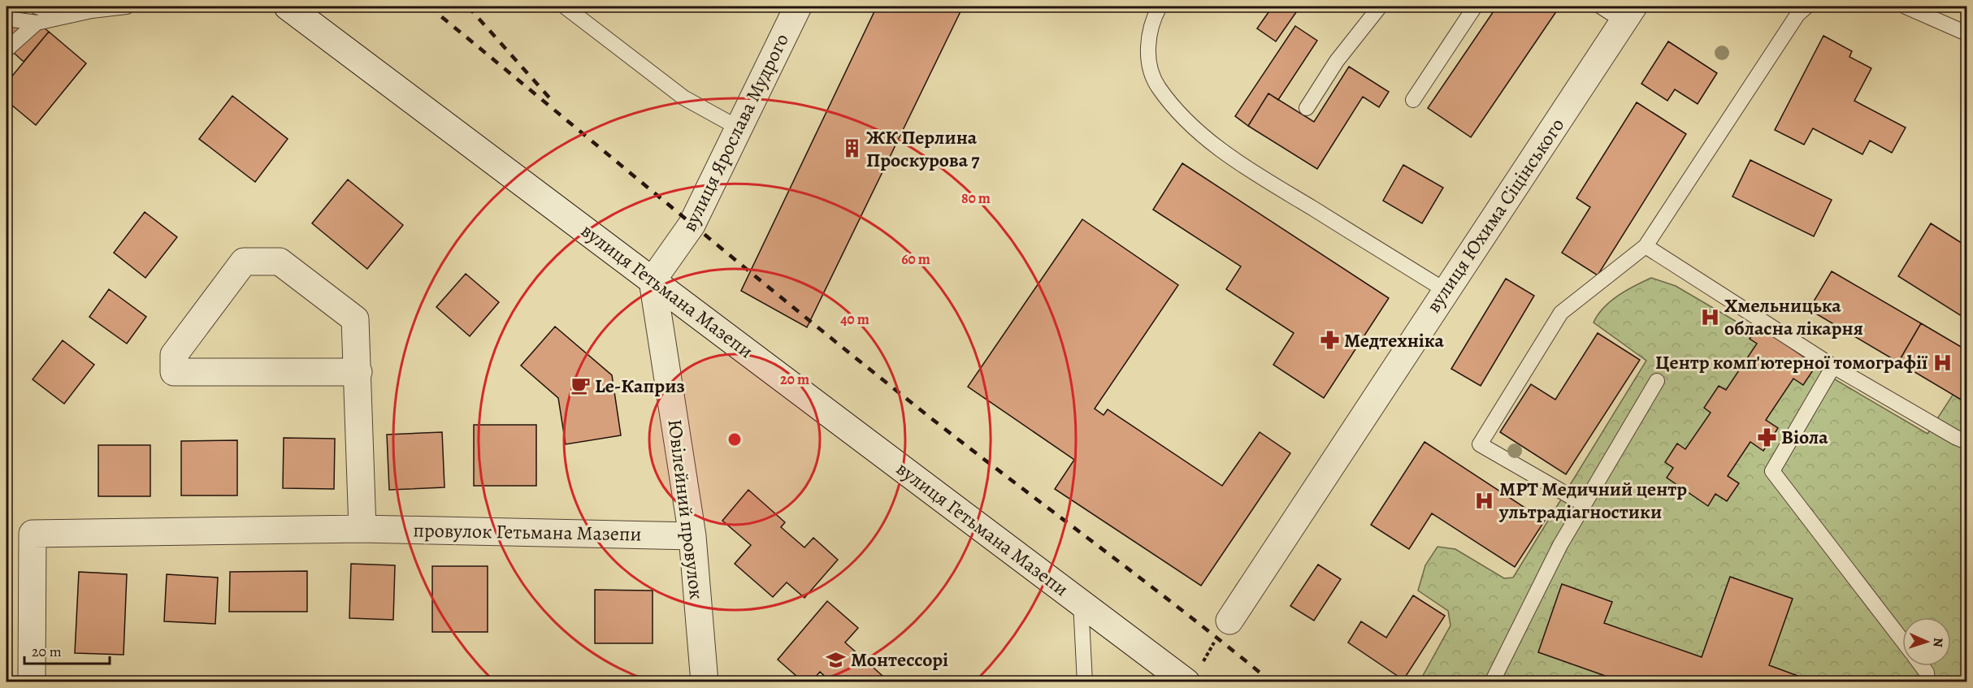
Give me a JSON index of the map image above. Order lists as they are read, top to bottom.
{
  "streets": {
    "street": [
      "вулиця Ярослава Мудрого",
      "вулиця Юхима Сіцінського",
      "вулиця Гетьмана Мазепи",
      "Ювілейний провулок",
      "провулок Гетьмана Мазепи"
    ]
  },
  "crossings": [
    ["вулиця Ярослава Мудрого", "вулиця Гетьмана Мазепи"],
    ["вулиця Ярослава Мудрого", "Ювілейний провулок"],
    ["вулиця Гетьмана Мазепи", "Ювілейний провулок"],
    ["Ювілейний провулок", "провулок Гетьмана Мазепи"]
  ],
  "places": {
    "building": ["ЖК Перлина Проскурова 7"],
    "hospital": ["Хмельницька обласна лікарня", "Центр комп'ютерної томографії", "МРТ Медичний центр ультрадіагностики"],
    "pharmacy": ["Медтехніка", "Віола"],
    "cafe": ["Le-Каприз"],
    "school or university": ["Монтессорі"]
  },
  "scale_bar": "20 m",
  "north": "right",
  "rings": [
    "80 m",
    "60 m",
    "40 m",
    "20 m"
  ]
}
